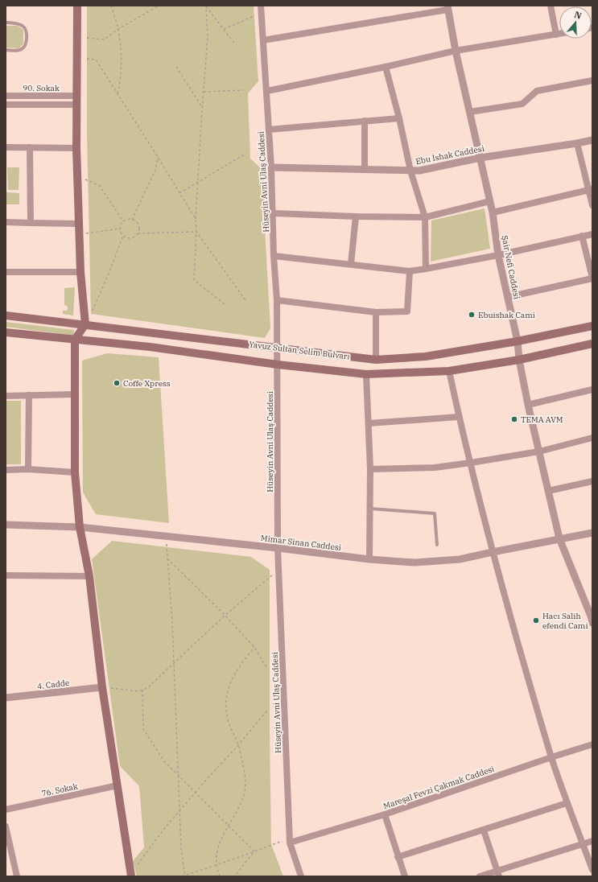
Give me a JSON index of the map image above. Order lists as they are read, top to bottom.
{
  "streets": {
    "main road": ["Yavuz Sultan Selim Bulvarı"],
    "street": [
      "90. Sokak",
      "Ebu İshak Caddesi",
      "Hüseyin Avni Ulaş Caddesi",
      "Şair Nefi Caddesi",
      "Mimar Sinan Caddesi",
      "4. Cadde",
      "Mareşal Fevzi Çakmak Caddesi",
      "76. Sokak"
    ]
  },
  "crossings": [
    ["Ebu İshak Caddesi", "Hüseyin Avni Ulaş Caddesi"],
    ["Ebu İshak Caddesi", "Şair Nefi Caddesi"],
    ["Hüseyin Avni Ulaş Caddesi", "Yavuz Sultan Selim Bulvarı"],
    ["Hüseyin Avni Ulaş Caddesi", "Mimar Sinan Caddesi"],
    ["Hüseyin Avni Ulaş Caddesi", "Mareşal Fevzi Çakmak Caddesi"],
    ["Şair Nefi Caddesi", "Yavuz Sultan Selim Bulvarı"],
    ["Şair Nefi Caddesi", "Mimar Sinan Caddesi"]
  ],
  "places": [
    "Ebuishak Cami",
    "Coffe Xpress",
    "TEMA AVM",
    "Hacı Salih efendi Cami"
  ],
  "north": "top"
}
